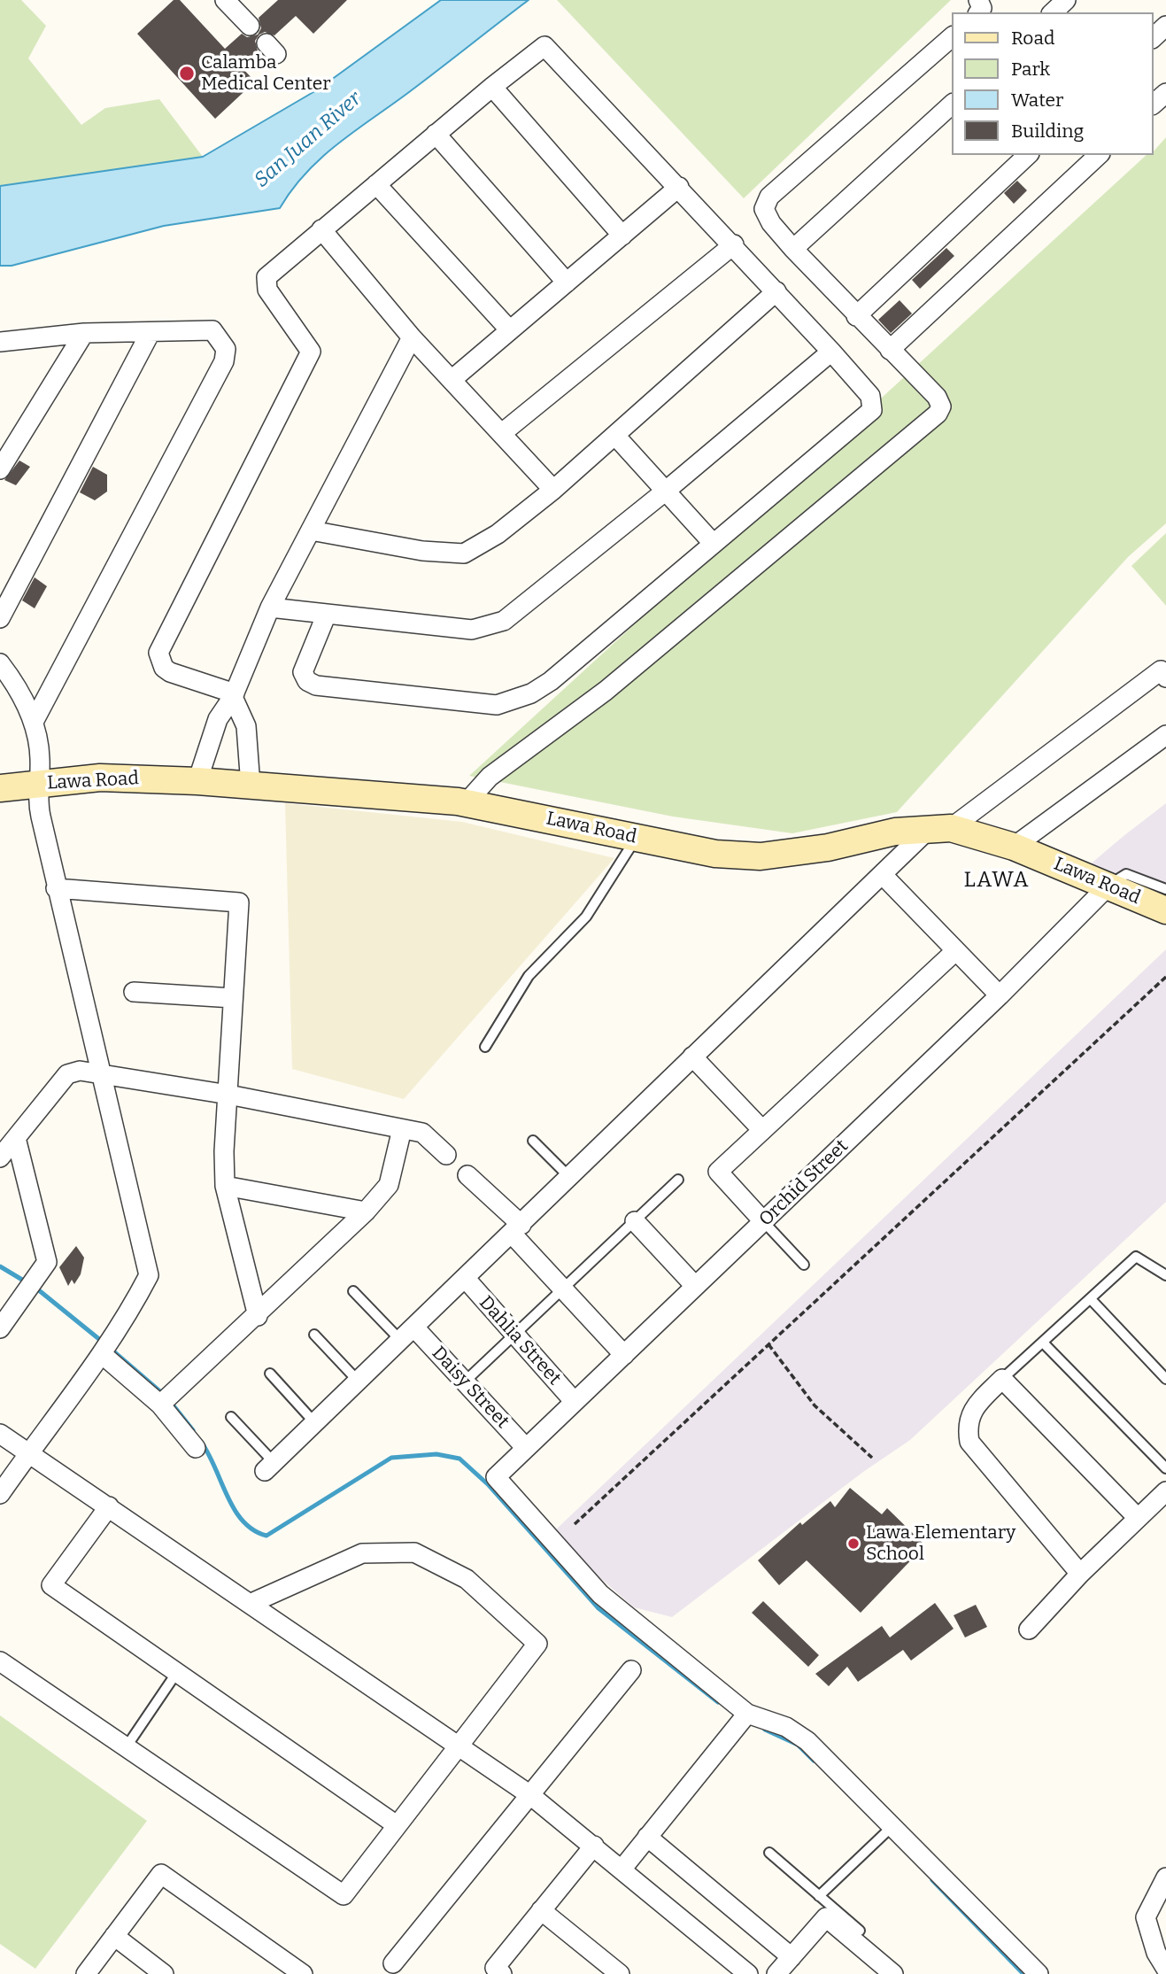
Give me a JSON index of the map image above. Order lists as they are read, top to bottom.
{
  "streets": {
    "main road": ["Lawa Road"],
    "street": ["Orchid Street", "Dahlia Street", "Daisy Street"]
  },
  "crossings": [
    ["Lawa Road", "Orchid Street"],
    ["Orchid Street", "Dahlia Street"],
    ["Orchid Street", "Daisy Street"]
  ],
  "districts": ["LAWA"],
  "water": ["San Juan River"],
  "places": ["Calamba Medical Center", "Lawa Elementary School"],
  "legend": [
    "Road",
    "Park",
    "Water",
    "Building"
  ]
}
